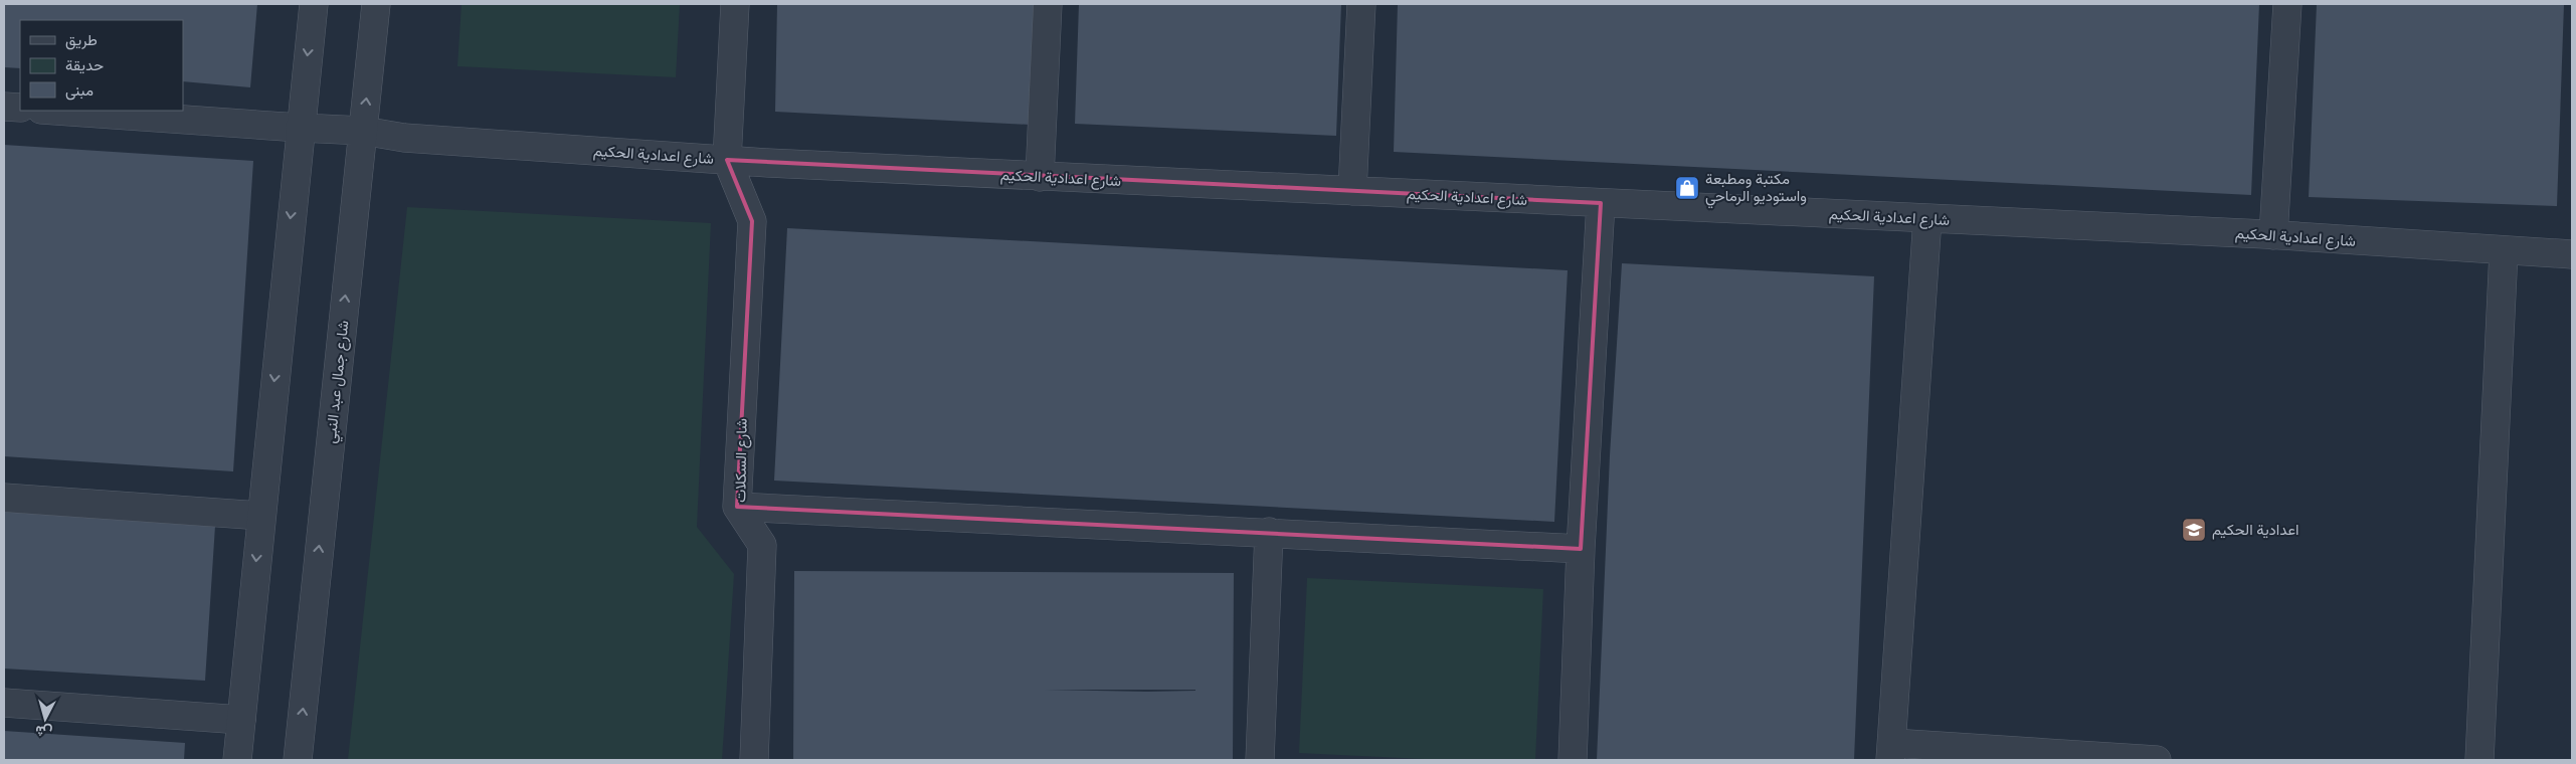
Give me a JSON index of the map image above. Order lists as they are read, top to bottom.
{
  "streets": {
    "street": ["شارع اعدادية الحكيم", "شارع جمال عبد النبي", "شارع السكلات"]
  },
  "crossings": [
    ["شارع اعدادية الحكيم", "شارع جمال عبد النبي"],
    ["شارع اعدادية الحكيم", "شارع السكلات"]
  ],
  "places": {
    "shop": ["مكتبة ومطبعة واستوديو الرماحي"],
    "school or university": ["اعدادية الحكيم"]
  },
  "legend": ["طريق", "حديقة", "مبنى"],
  "north": "bottom"
}
